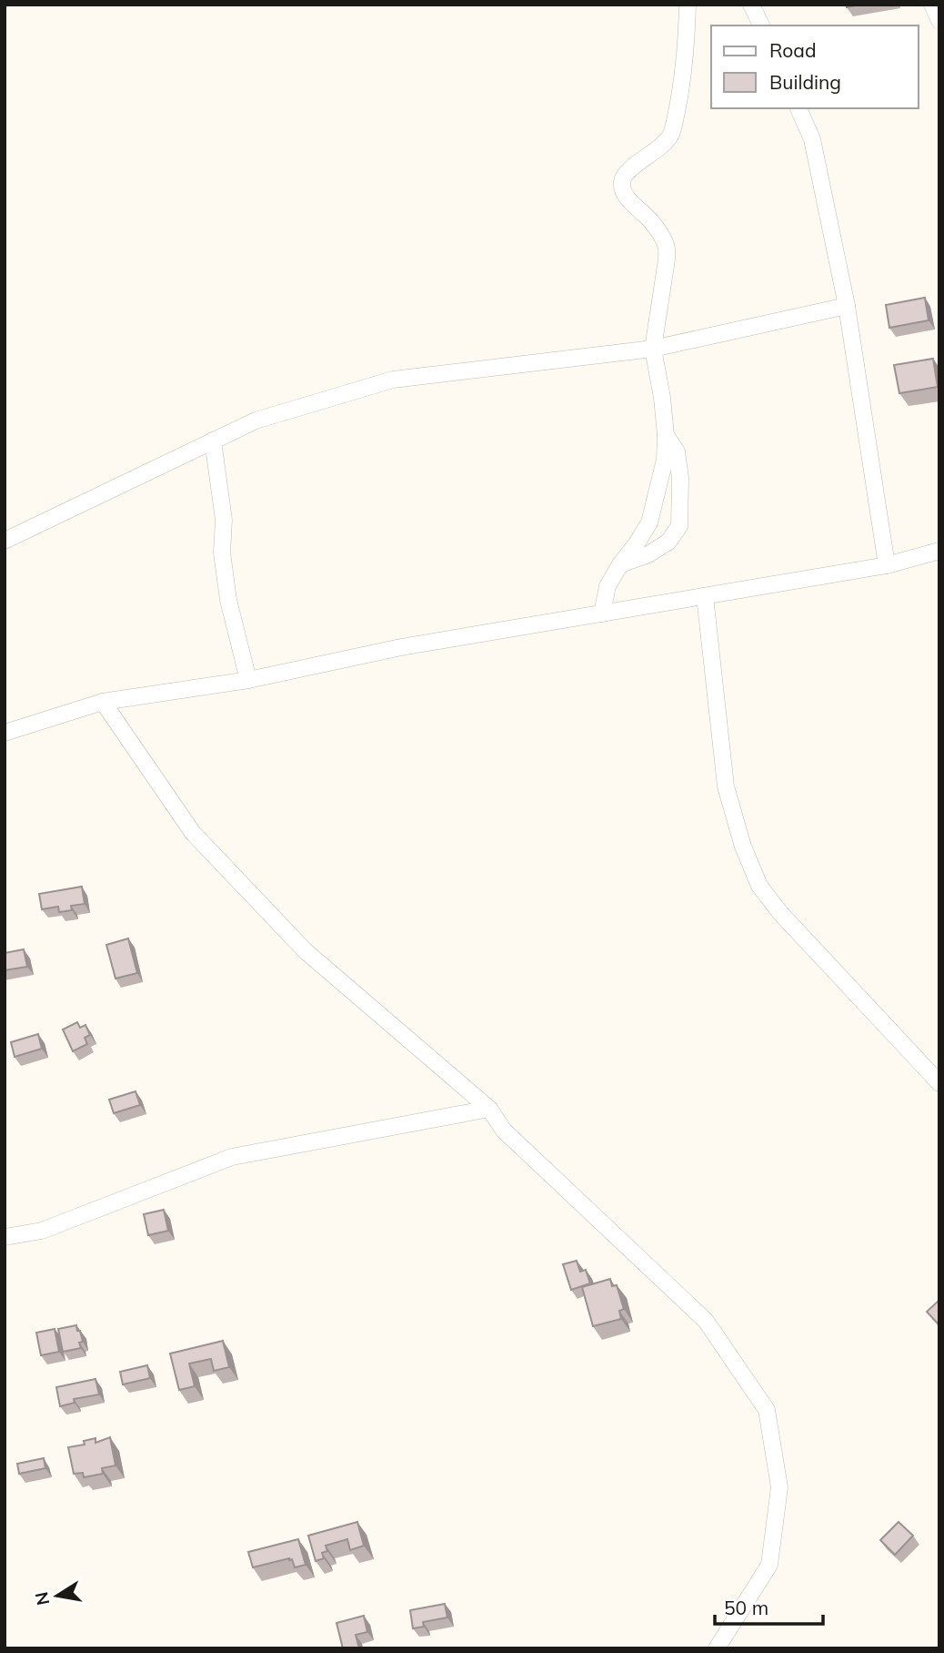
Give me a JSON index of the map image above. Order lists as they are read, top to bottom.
{
  "legend": ["Road", "Building"],
  "scale_bar": "50 m",
  "north": "left"
}
